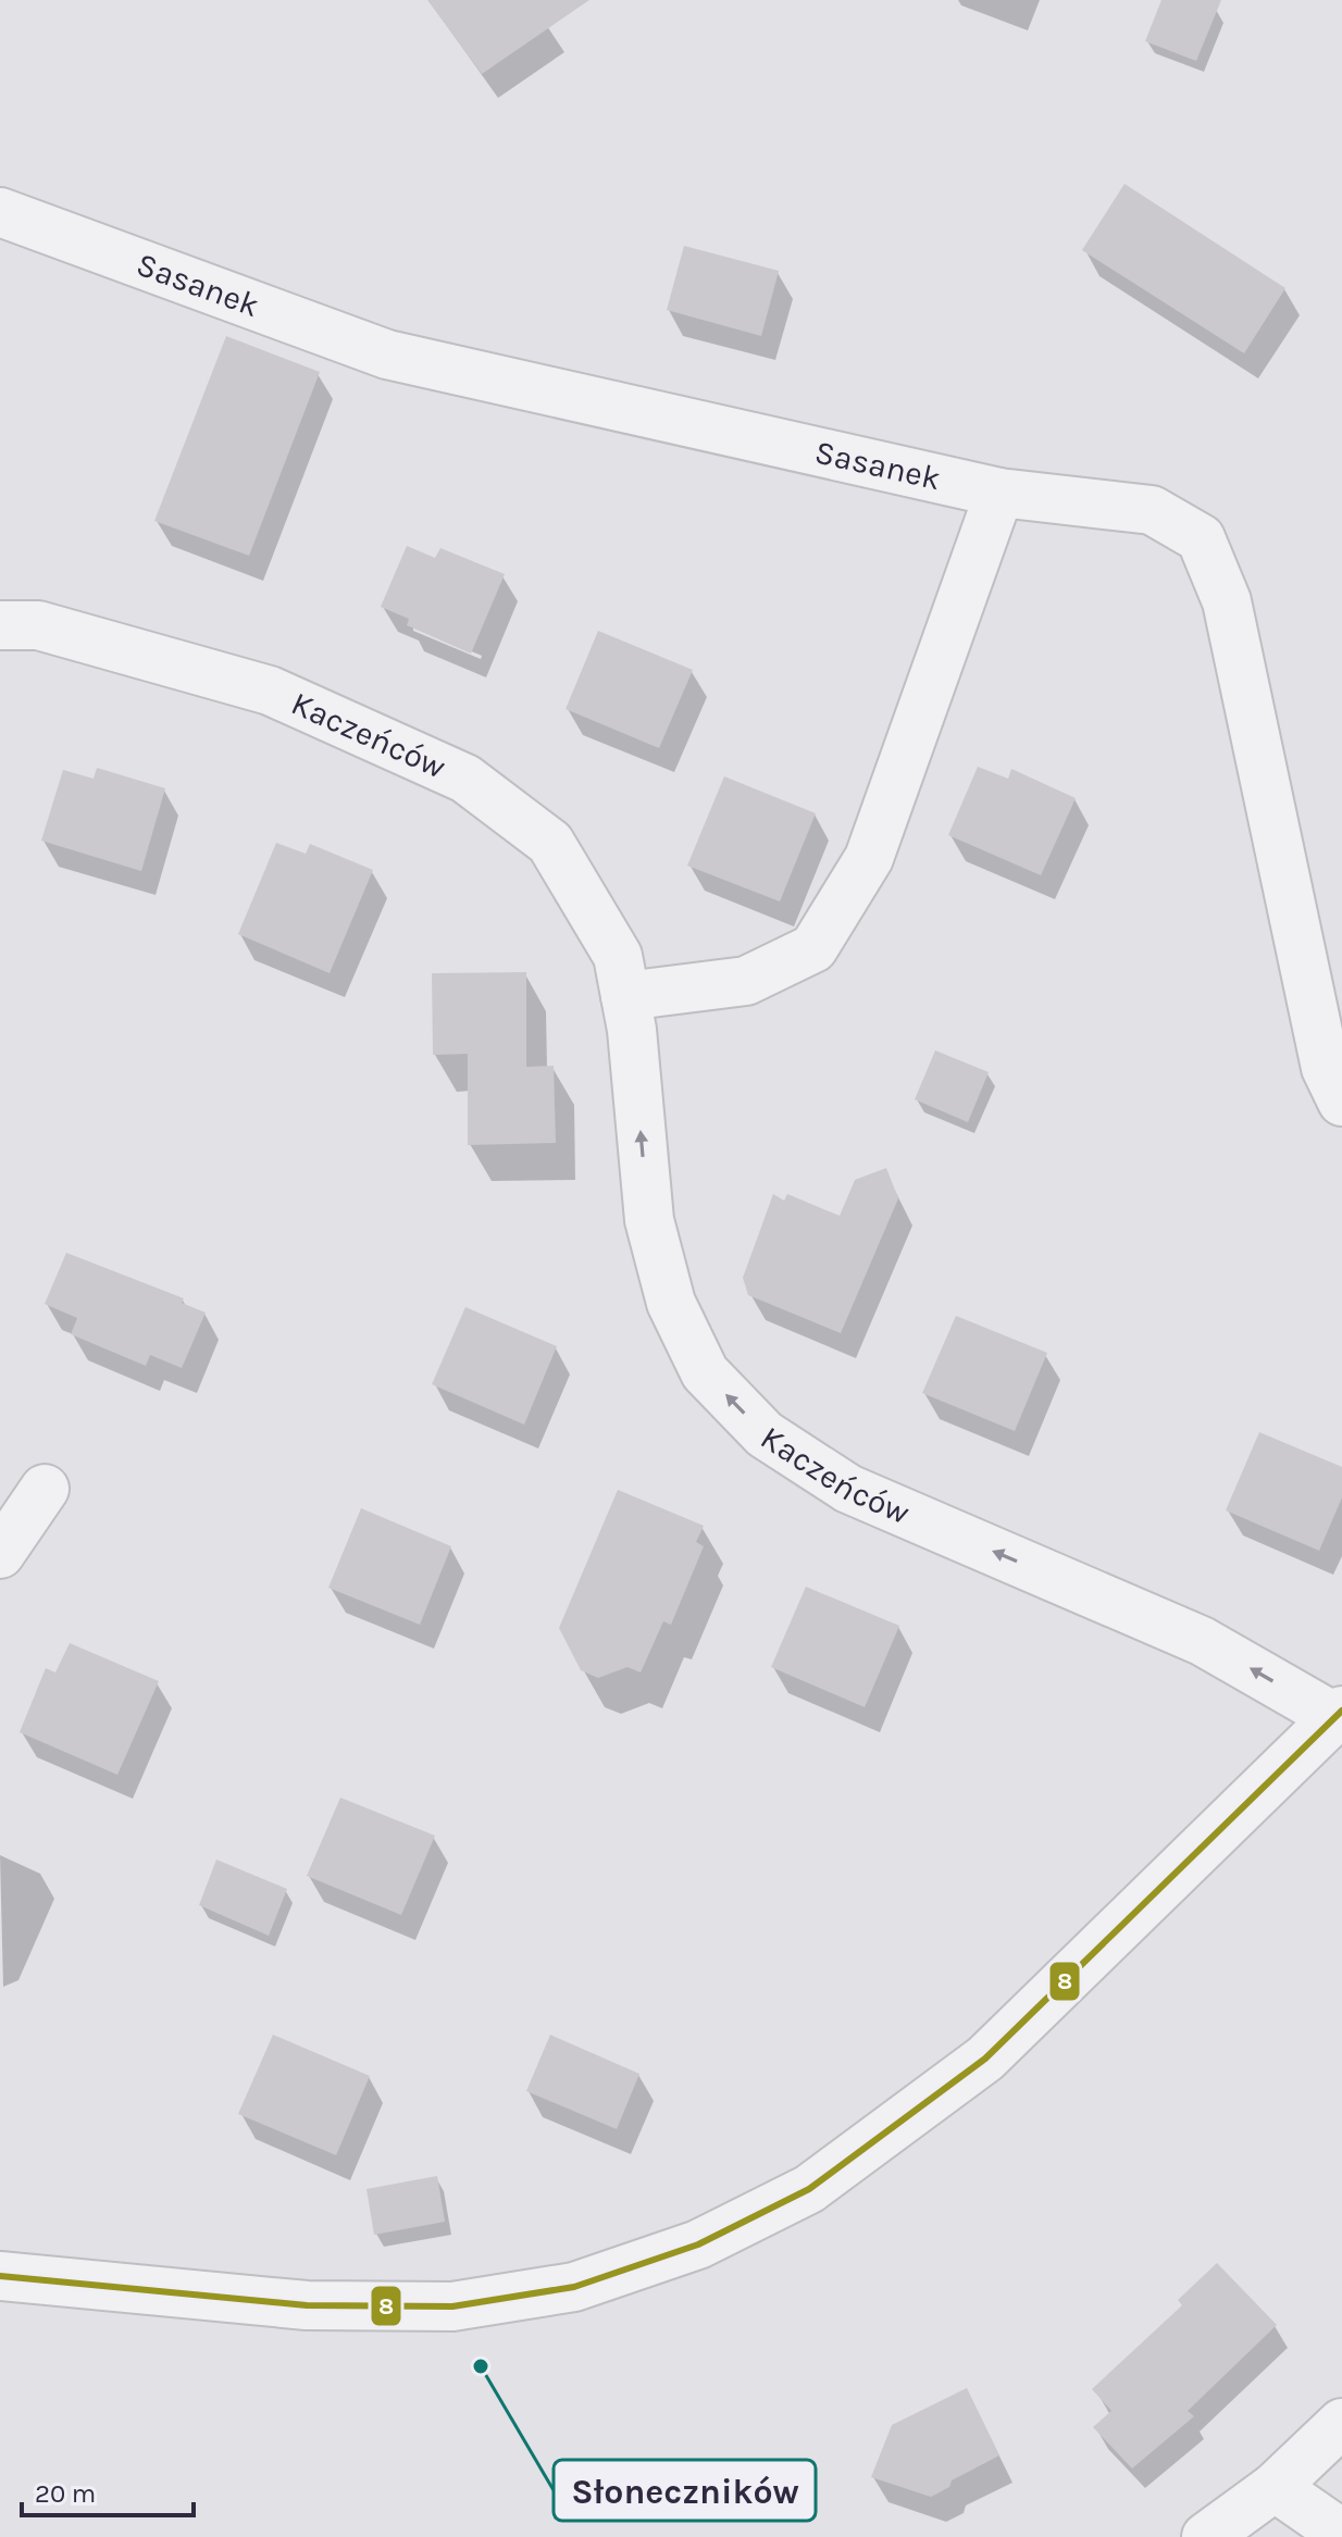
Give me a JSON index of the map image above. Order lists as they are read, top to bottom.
{
  "streets": {
    "street": ["Sasanek", "Kaczeńców"]
  },
  "one_way": ["Kaczeńców"],
  "places": ["Słoneczników"],
  "lines": ["transit line 8"],
  "scale_bar": "20 m"
}
